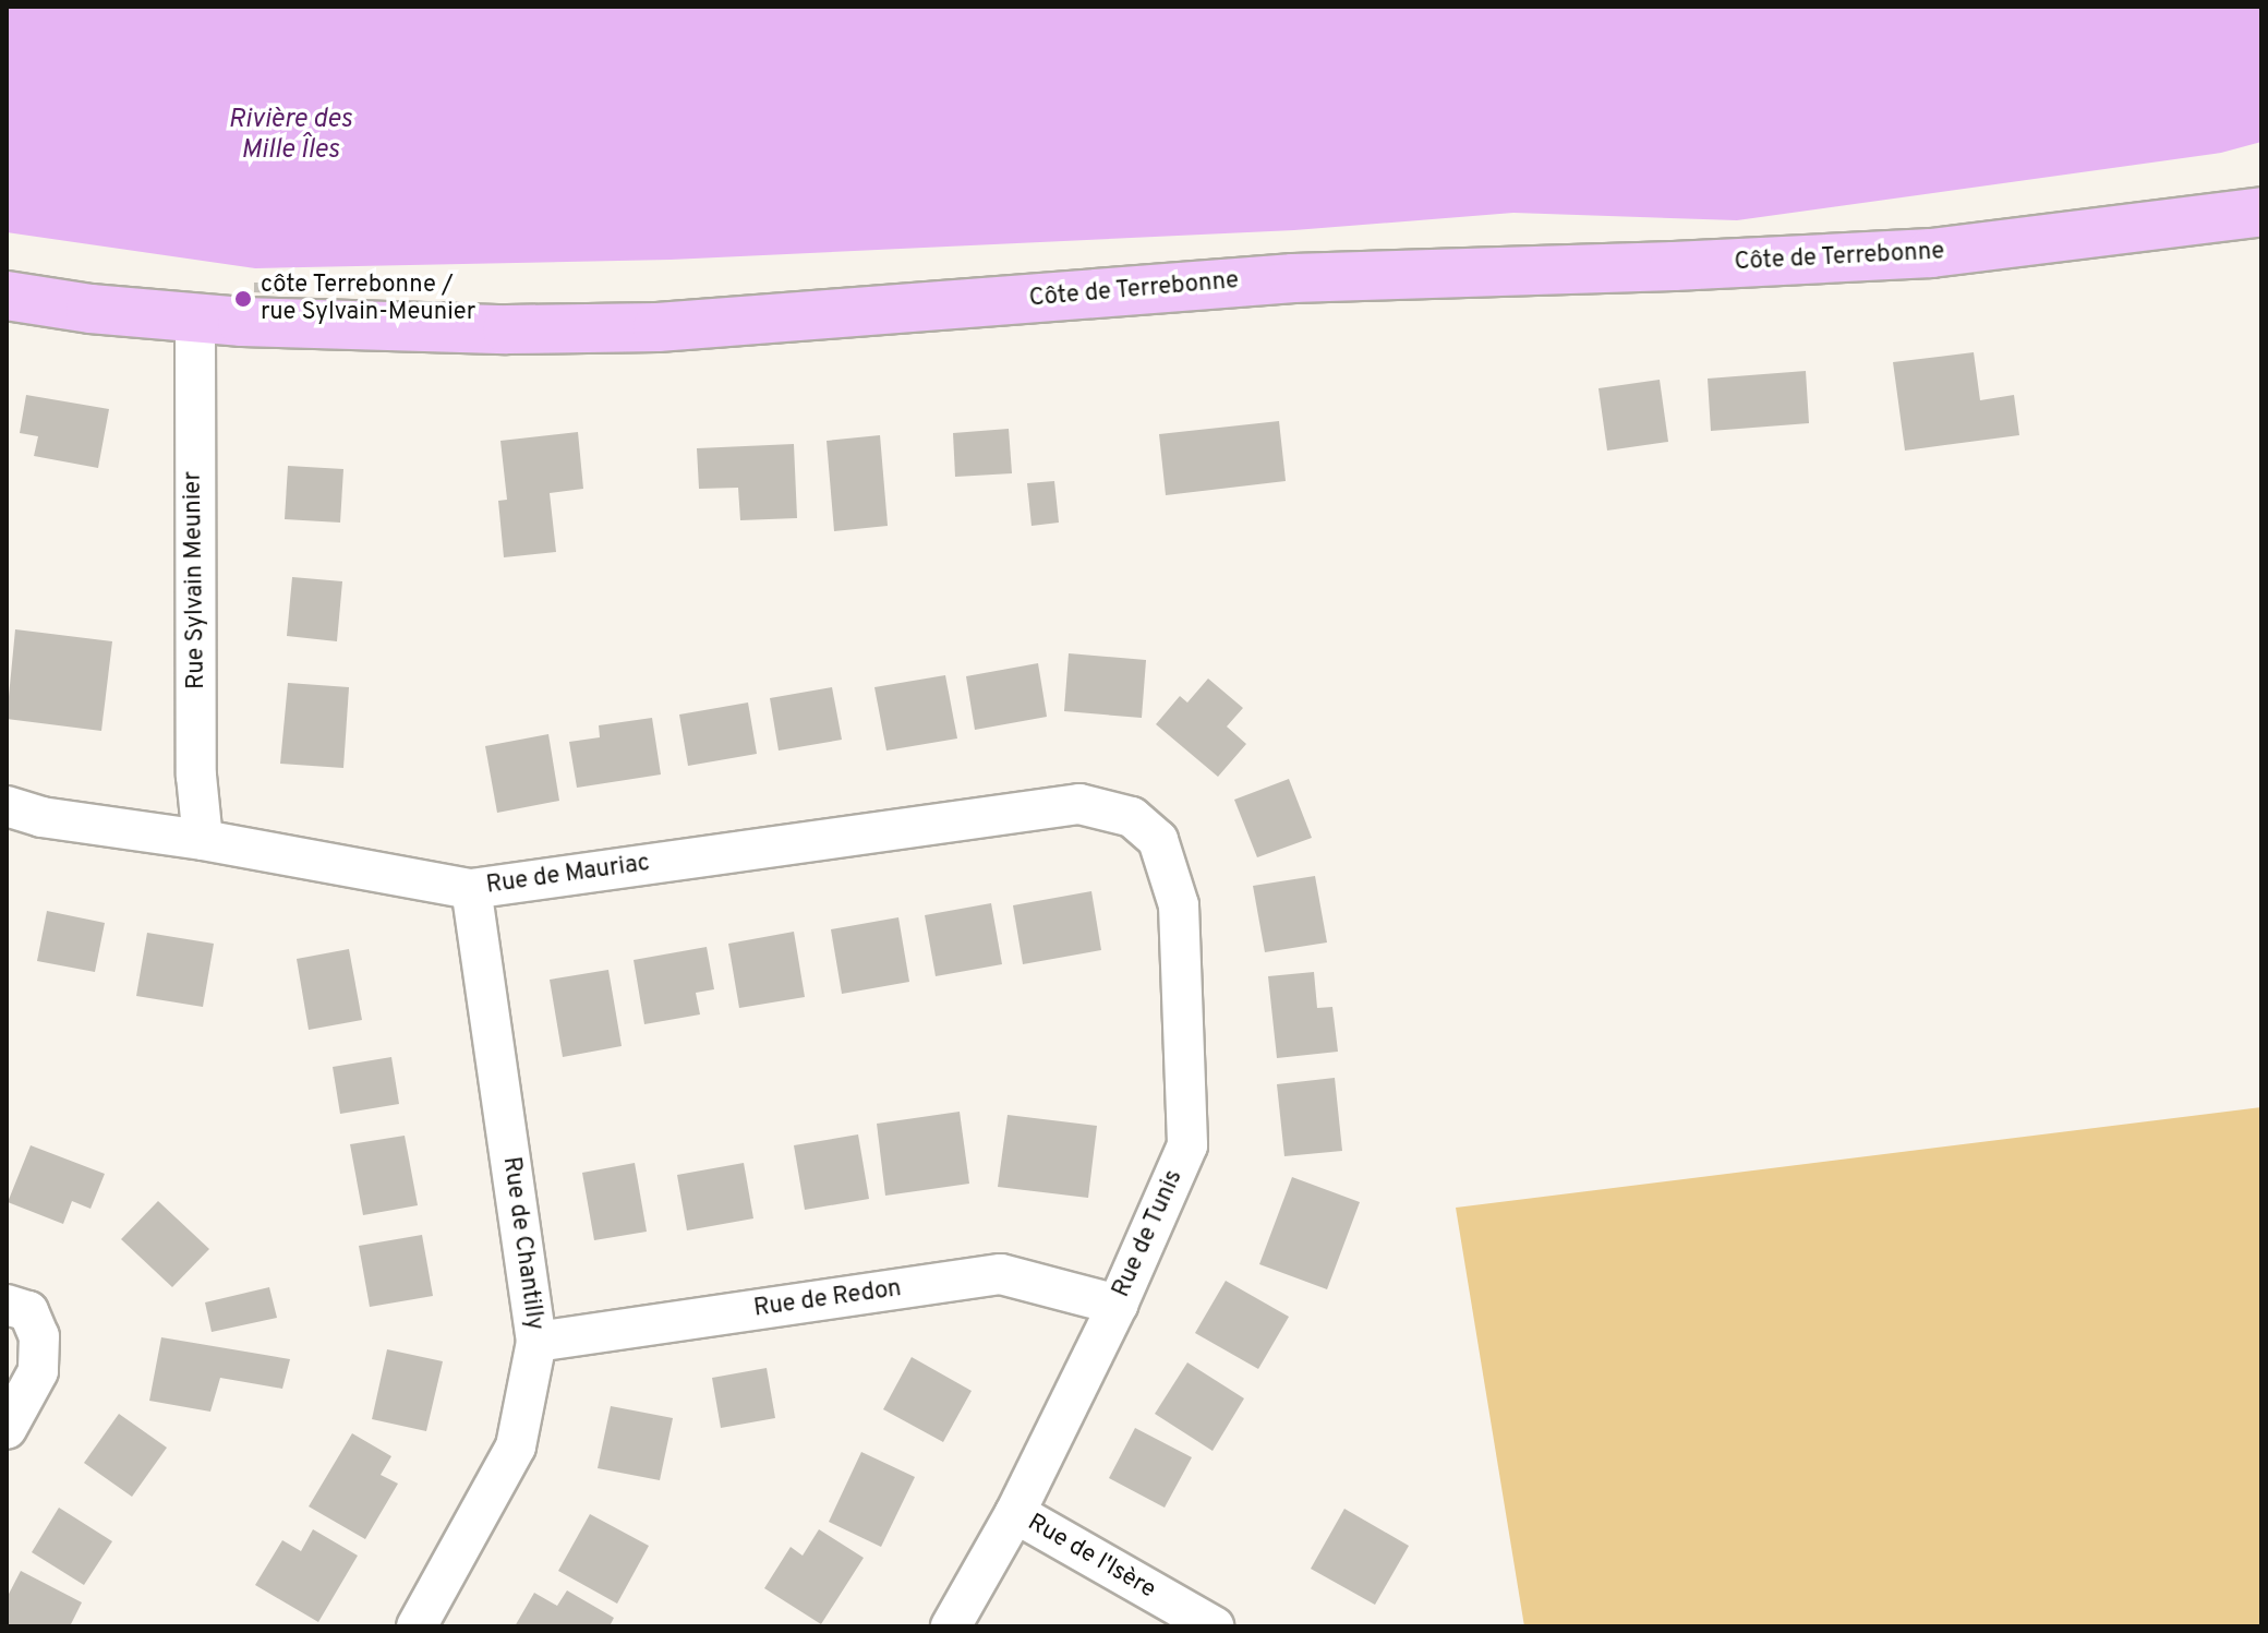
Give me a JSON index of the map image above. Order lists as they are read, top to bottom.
{
  "streets": {
    "main road": ["Côte de Terrebonne"],
    "street": [
      "Rue Sylvain Meunier",
      "Rue de Mauriac",
      "Rue de Tunis",
      "Rue de Chantilly",
      "Rue de Redon",
      "Rue de l'Isère"
    ]
  },
  "crossings": [
    ["Côte de Terrebonne", "Rue Sylvain Meunier"],
    ["Rue Sylvain Meunier", "Rue de Mauriac"],
    ["Rue de Mauriac", "Rue de Tunis"],
    ["Rue de Mauriac", "Rue de Chantilly"],
    ["Rue de Tunis", "Rue de Redon"],
    ["Rue de Tunis", "Rue de l'Isère"],
    ["Rue de Chantilly", "Rue de Redon"]
  ],
  "water": ["Rivière des Mille Îles"],
  "places": ["côte Terrebonne / rue Sylvain-Meunier"]
}
